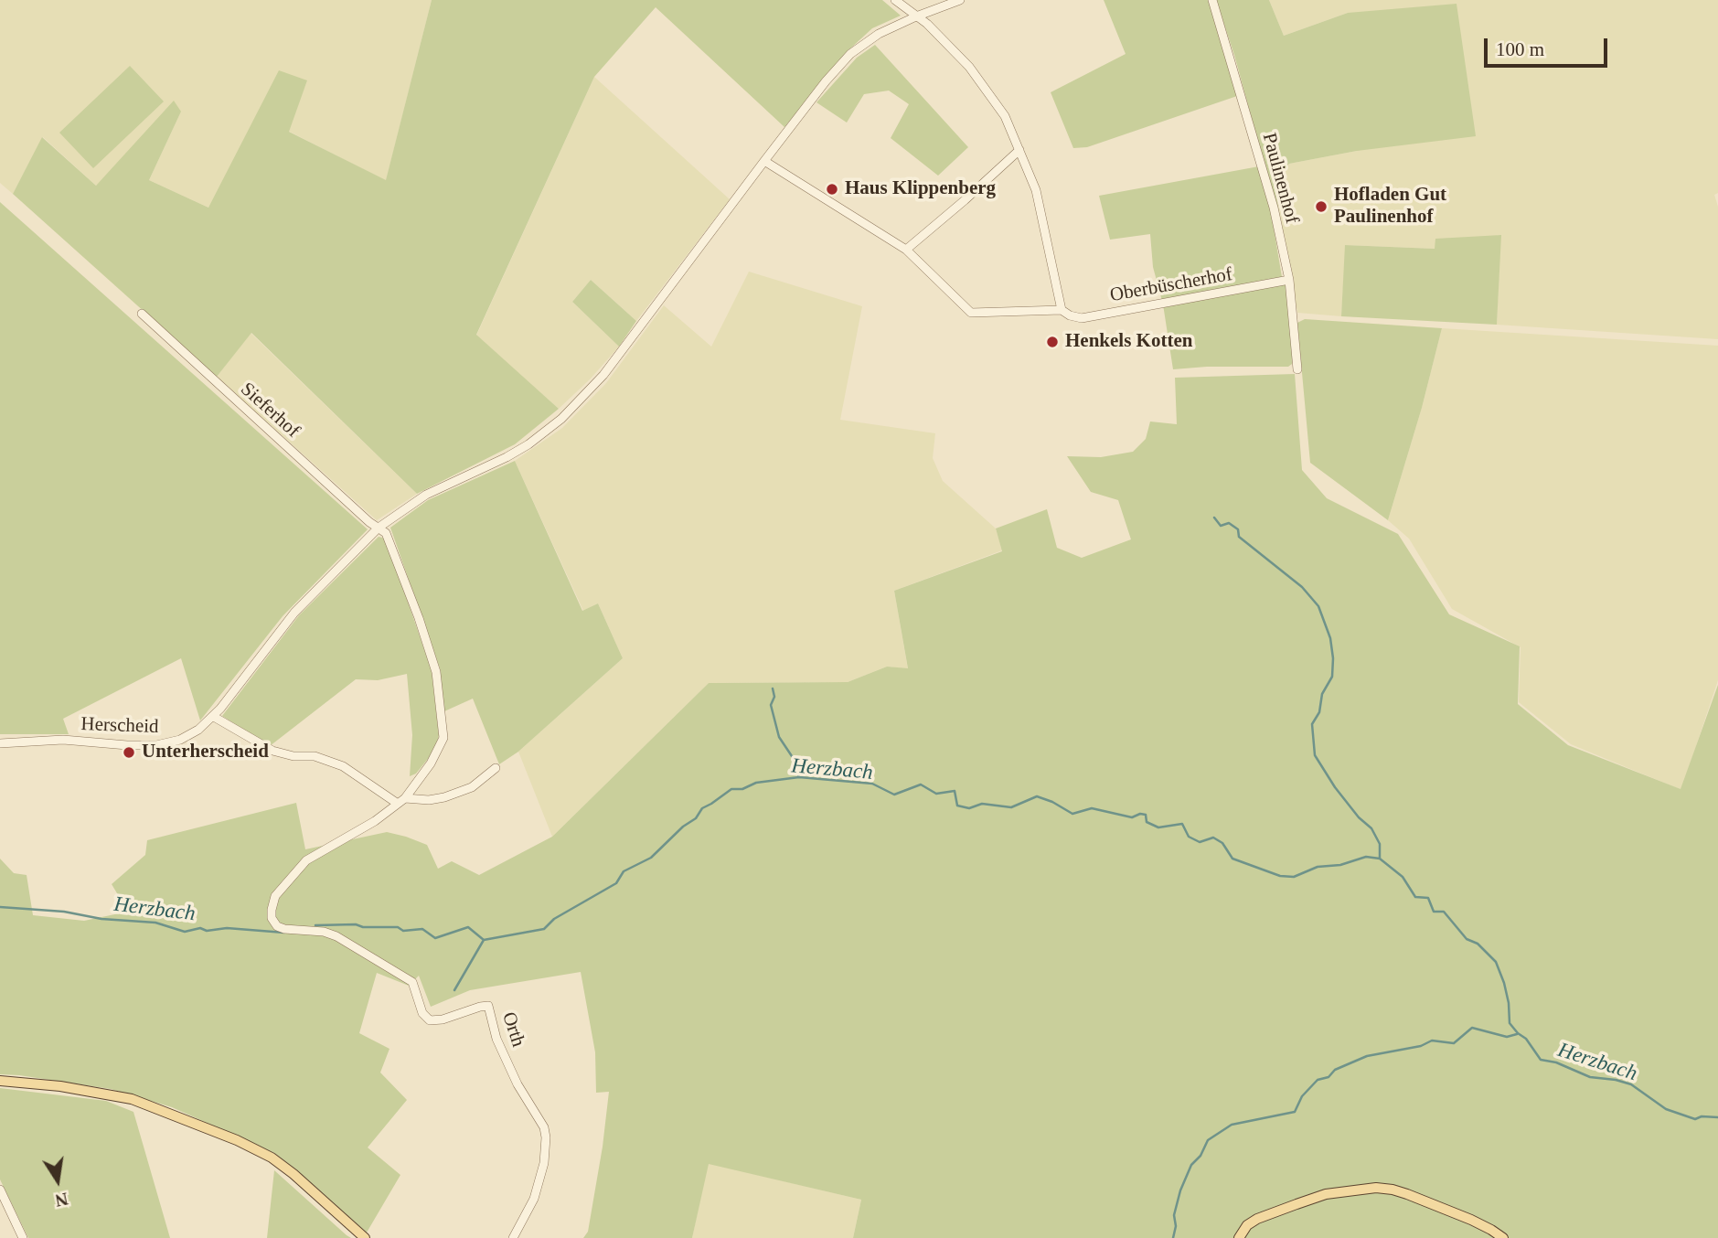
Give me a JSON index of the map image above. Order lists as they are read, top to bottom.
{
  "streets": {
    "street": [
      "Paulinenhof",
      "Oberbüscherhof",
      "Sieferhof",
      "Herscheid",
      "Orth"
    ]
  },
  "crossings": [
    ["Paulinenhof", "Oberbüscherhof"],
    ["Oberbüscherhof", "Herscheid"],
    ["Sieferhof", "Herscheid"]
  ],
  "water": ["Herzbach"],
  "places": [
    "Haus Klippenberg",
    "Hofladen Gut Paulinenhof",
    "Henkels Kotten",
    "Unterherscheid"
  ],
  "scale_bar": "100 m",
  "north": "bottom"
}
